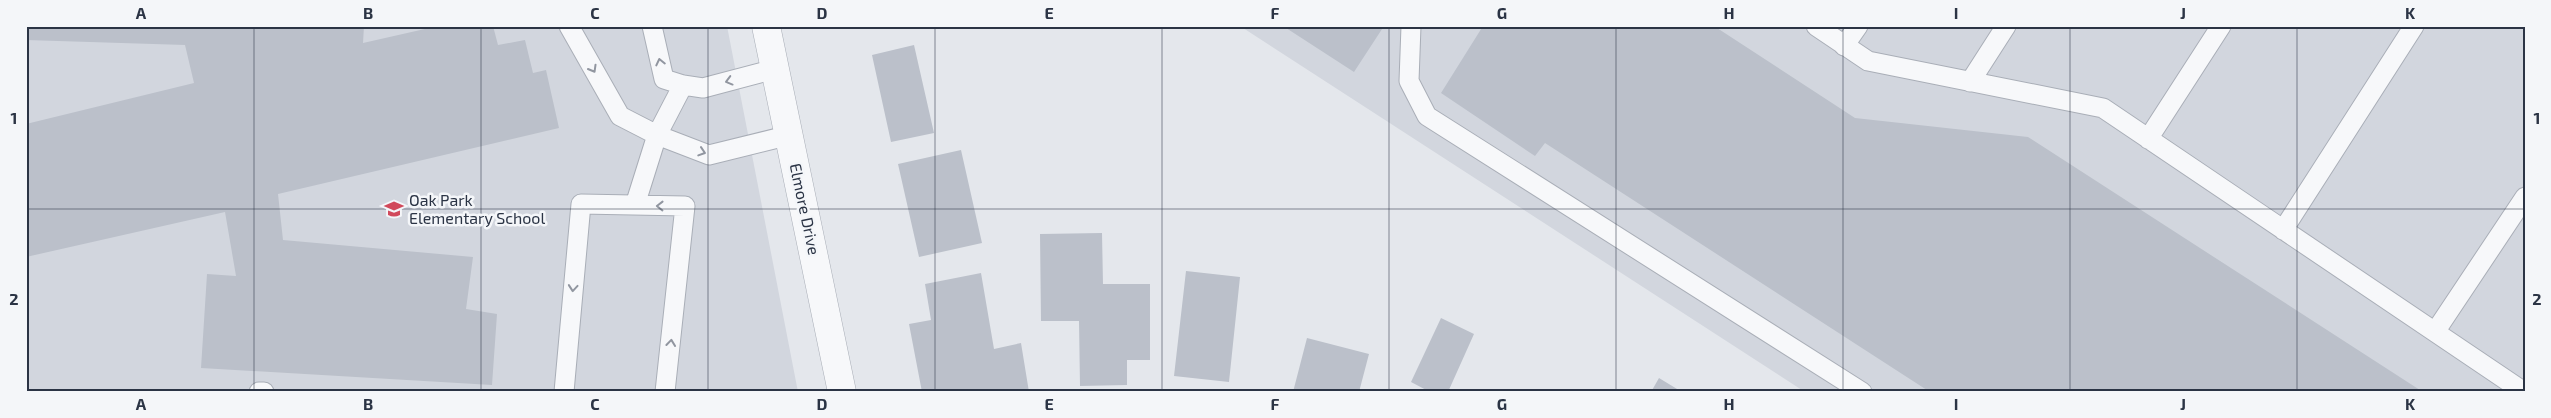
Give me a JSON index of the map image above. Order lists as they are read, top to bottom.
{
  "streets": {
    "street": ["Elmore Drive"]
  },
  "places": {
    "school or university": ["Oak Park Elementary School"]
  },
  "grid": {
    "columns": [
      "A",
      "B",
      "C",
      "D",
      "E",
      "F",
      "G",
      "H",
      "I",
      "J",
      "K"
    ],
    "rows": ["1", "2"]
  }
}
